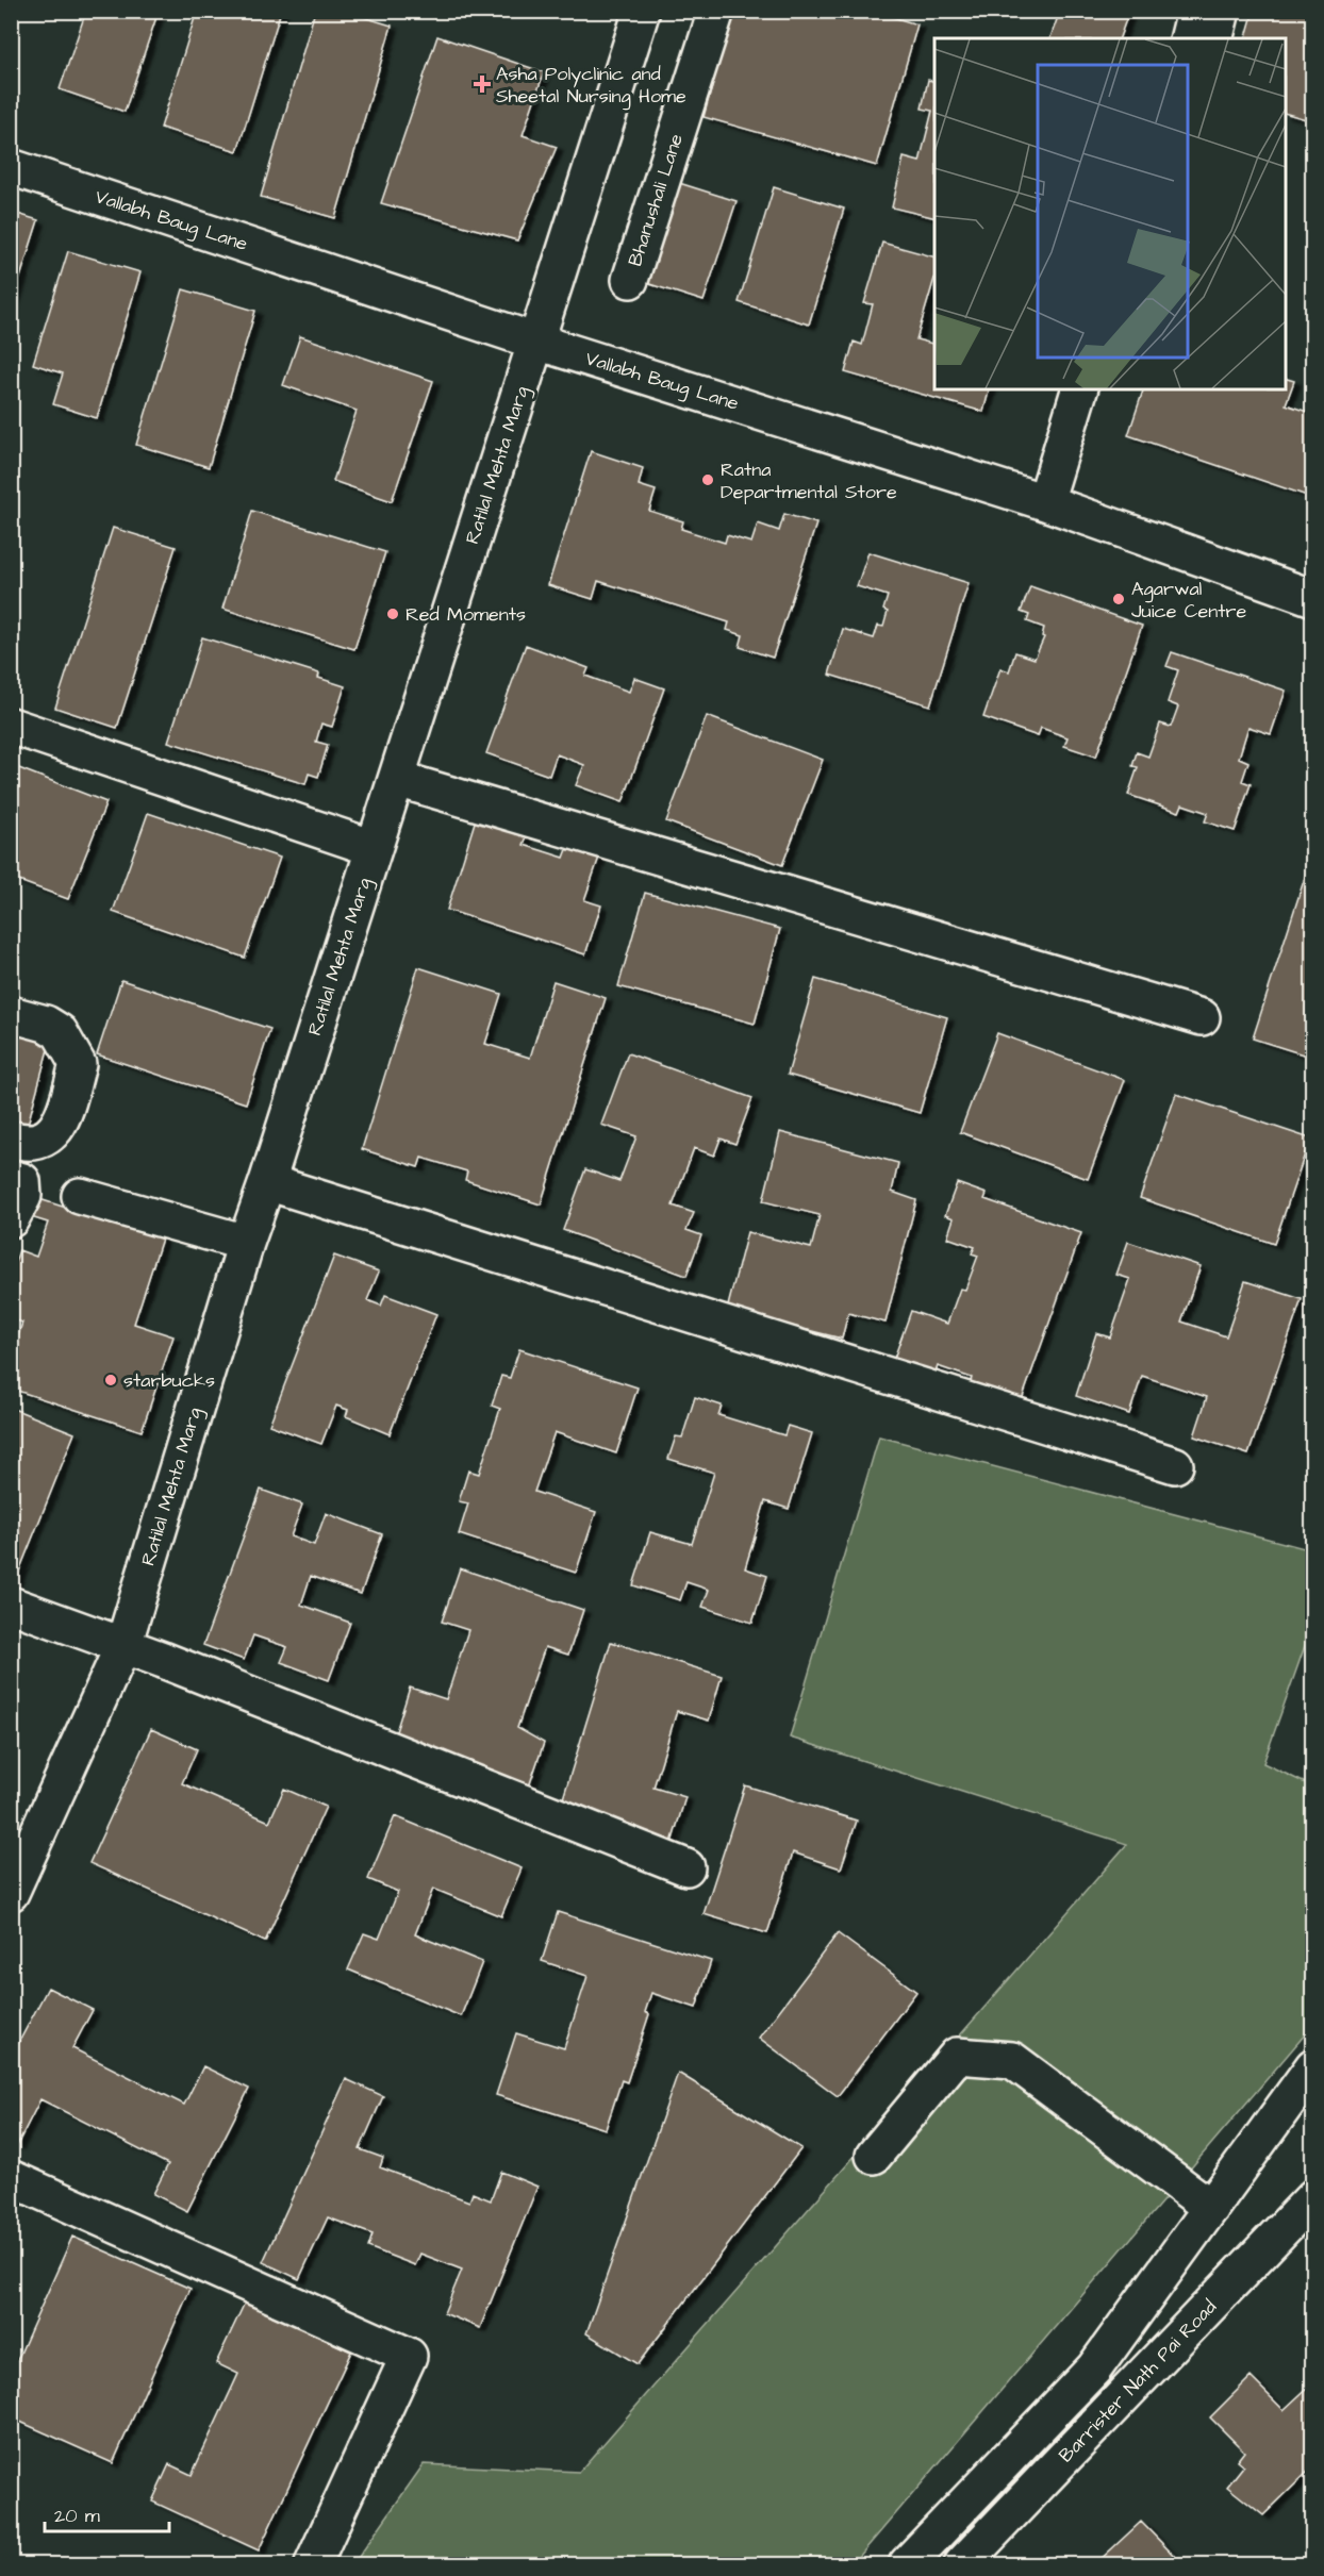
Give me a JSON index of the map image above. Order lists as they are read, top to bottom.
{
  "streets": {
    "street": [
      "Bhanushali Lane",
      "Vallabh Baug Lane",
      "Ratilal Mehta Marg",
      "Barrister Nath Pai Road"
    ]
  },
  "crossings": [
    ["Vallabh Baug Lane", "Ratilal Mehta Marg"]
  ],
  "places": {
    "health": ["Asha Polyclinic and Sheetal Nursing Home"],
    "other": [
      "Ratna Departmental Store",
      "Agarwal Juice Centre",
      "Red Moments",
      "starbucks"
    ]
  },
  "scale_bar": "20 m"
}
